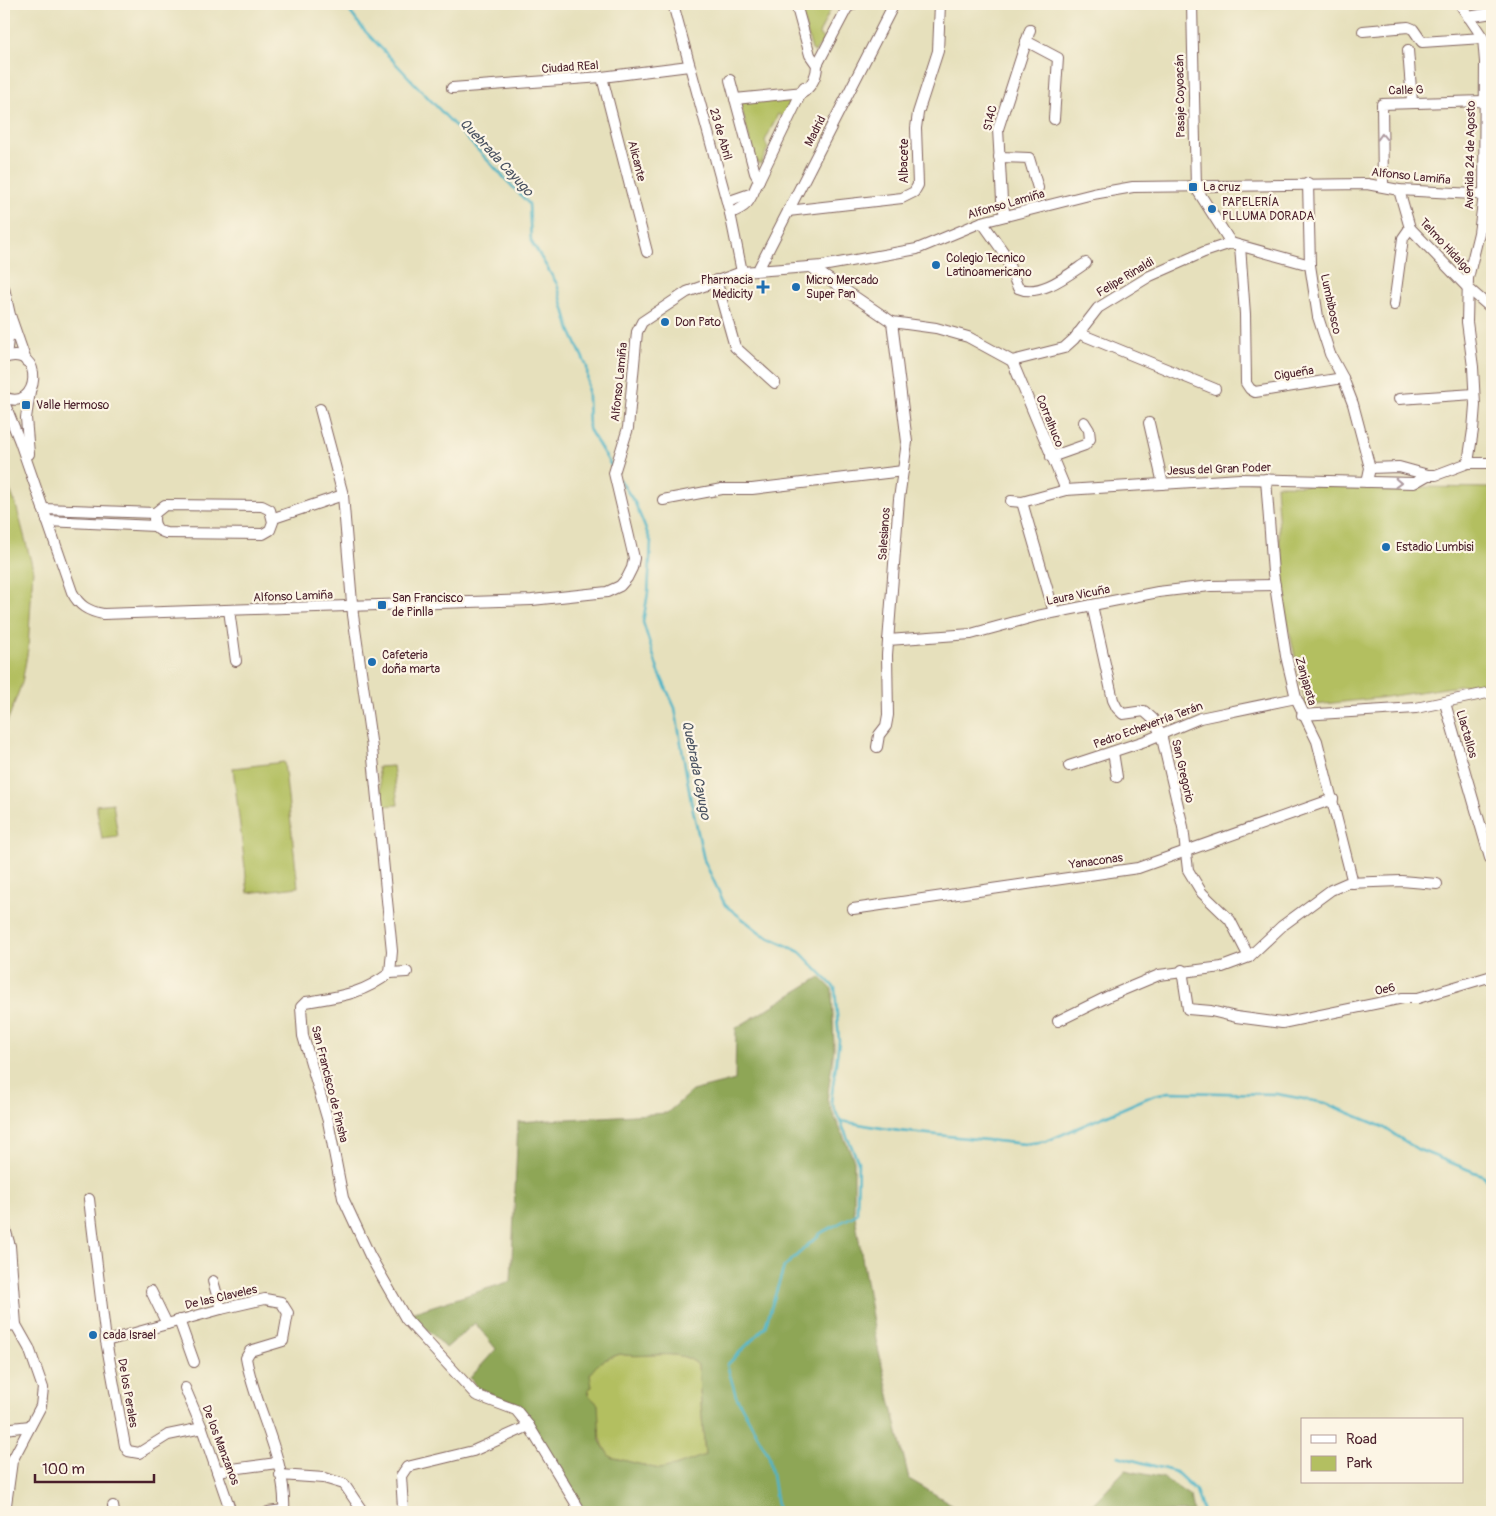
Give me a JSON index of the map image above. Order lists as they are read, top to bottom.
{
  "streets": {
    "street": [
      "Ciudad REal",
      "Calle G",
      "Pasaje Coyoacán",
      "S14C",
      "Madrid",
      "23 de Abril",
      "Avenida 24 de Agosto",
      "Alicante",
      "Albacete",
      "Alfonso Lamiña",
      "Telmo Hidalgo",
      "Felipe Rinaldi",
      "Lumbibosco",
      "Cigueña",
      "Corralhuco",
      "Jesus del Gran Poder",
      "Salesianos",
      "Laura Vicuña",
      "Zanjapata",
      "Pedro Echeverría Terán",
      "Llactallos",
      "San Gregorio",
      "Yanaconas",
      "Oe6",
      "San Francisco de Pinsha",
      "De las Claveles",
      "De los Perales",
      "De los Manzanos"
    ]
  },
  "crossings": [
    ["Ciudad REal", "23 de Abril"],
    ["Ciudad REal", "Alicante"],
    ["Calle G", "Avenida 24 de Agosto"],
    ["Calle G", "Alfonso Lamiña"],
    ["Pasaje Coyoacán", "Alfonso Lamiña"],
    ["S14C", "Alfonso Lamiña"],
    ["Madrid", "Albacete"],
    ["Madrid", "Alfonso Lamiña"],
    ["23 de Abril", "Alfonso Lamiña"],
    ["Avenida 24 de Agosto", "Alfonso Lamiña"],
    ["Avenida 24 de Agosto", "Telmo Hidalgo"],
    ["Avenida 24 de Agosto", "Jesus del Gran Poder"],
    ["Alfonso Lamiña", "Telmo Hidalgo"],
    ["Alfonso Lamiña", "Lumbibosco"],
    ["Felipe Rinaldi", "Cigueña"],
    ["Felipe Rinaldi", "Corralhuco"],
    ["Lumbibosco", "Cigueña"],
    ["Lumbibosco", "Jesus del Gran Poder"],
    ["Corralhuco", "Jesus del Gran Poder"],
    ["Jesus del Gran Poder", "Zanjapata"],
    ["Salesianos", "Laura Vicuña"],
    ["Laura Vicuña", "Zanjapata"],
    ["Laura Vicuña", "San Gregorio"],
    ["Zanjapata", "Pedro Echeverría Terán"],
    ["Zanjapata", "Yanaconas"],
    ["Pedro Echeverría Terán", "San Gregorio"],
    ["San Gregorio", "Yanaconas"],
    ["De las Claveles", "De los Perales"],
    ["De los Perales", "De los Manzanos"]
  ],
  "water": ["Quebrada Cayugo"],
  "places": {
    "transit": ["La cruz", "Valle Hermoso", "San Francisco de Pinlla"],
    "other": [
      "PAPELERÍA PLLUMA DORADA",
      "Colegio Tecnico Latinoamericano",
      "Micro Mercado Super Pan",
      "Don Pato",
      "Estadio Lumbisi",
      "Cafeteria doña marta",
      "cada Israel"
    ],
    "health": ["Pharmacia Medicity"]
  },
  "legend": ["Road", "Park"],
  "scale_bar": "100 m"
}
